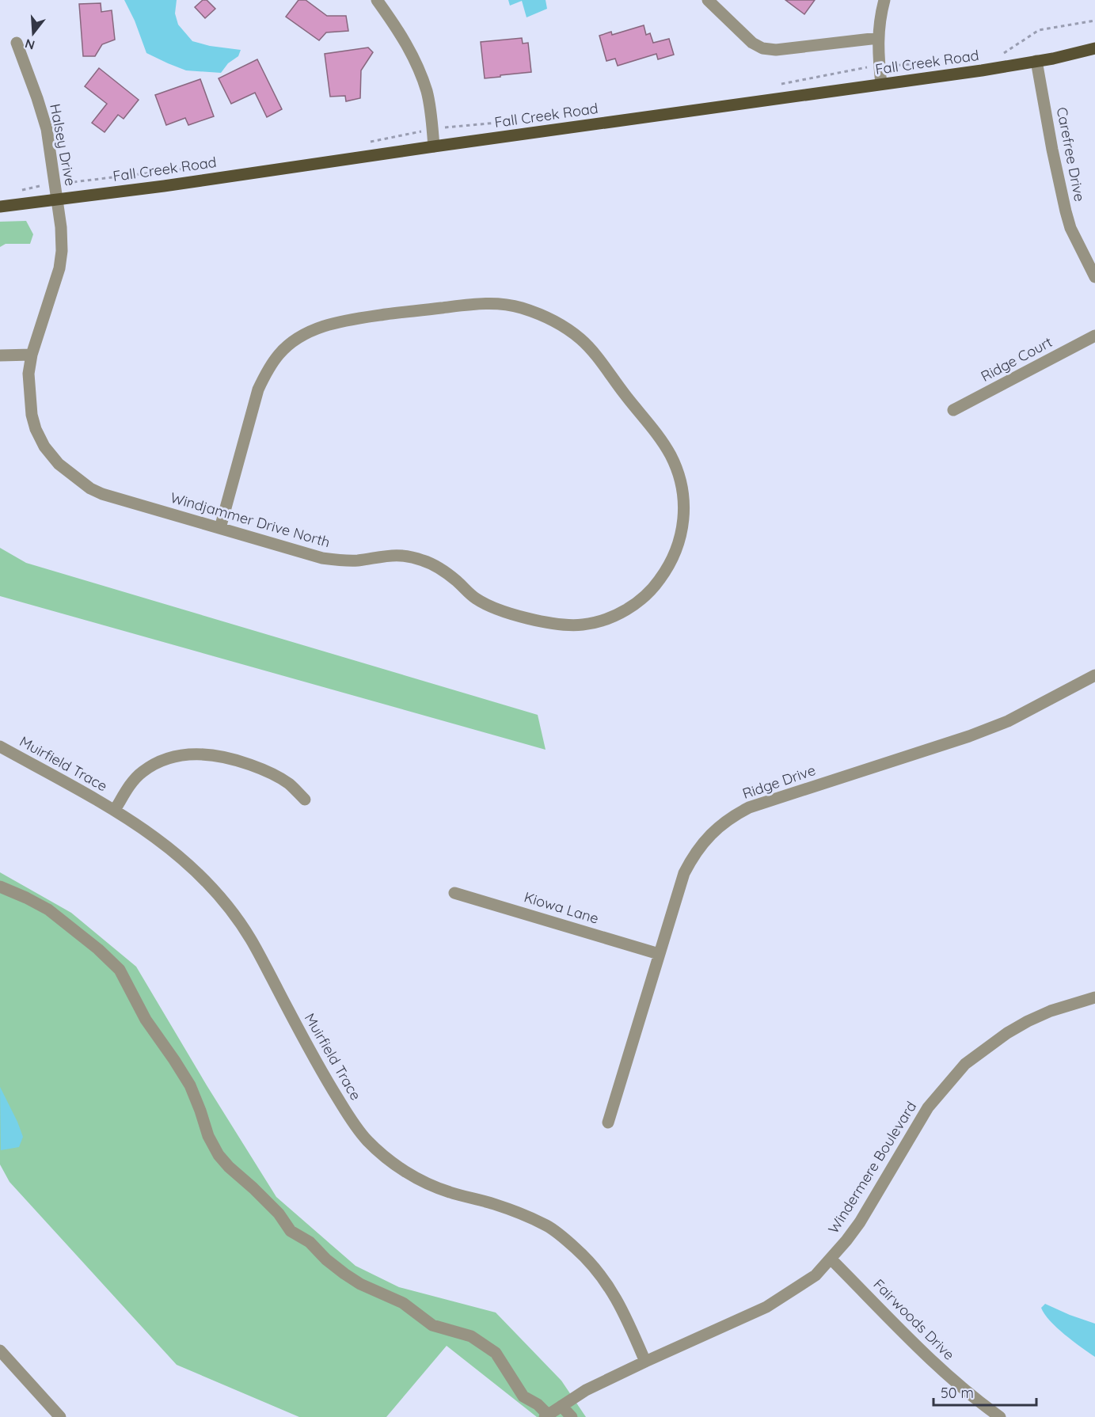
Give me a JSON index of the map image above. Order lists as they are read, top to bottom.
{
  "streets": {
    "main road": ["Fall Creek Road"],
    "street": [
      "Halsey Drive",
      "Carefree Drive",
      "Ridge Court",
      "Windjammer Drive North",
      "Muirfield Trace",
      "Ridge Drive",
      "Kiowa Lane",
      "Windermere Boulevard",
      "Fairwoods Drive"
    ]
  },
  "crossings": [
    ["Fall Creek Road", "Halsey Drive"],
    ["Fall Creek Road", "Carefree Drive"],
    ["Fall Creek Road", "Windjammer Drive North"],
    ["Halsey Drive", "Windjammer Drive North"],
    ["Muirfield Trace", "Windermere Boulevard"],
    ["Ridge Drive", "Kiowa Lane"],
    ["Windermere Boulevard", "Fairwoods Drive"]
  ],
  "scale_bar": "50 m",
  "north": "bottom"
}
